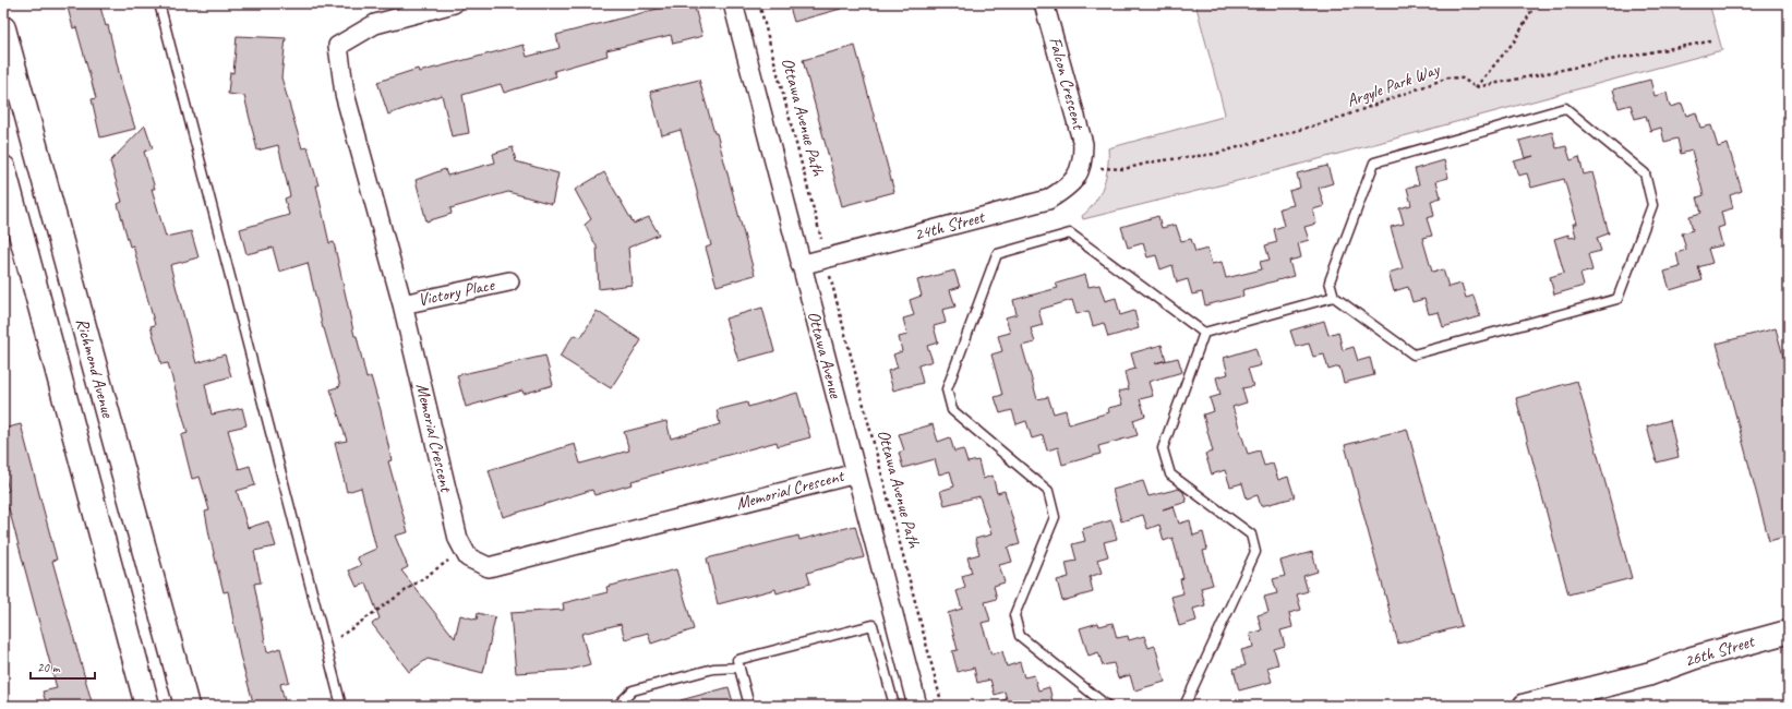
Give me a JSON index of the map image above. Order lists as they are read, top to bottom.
{
  "streets": {
    "main road": ["Richmond Avenue"],
    "street": [
      "Falcon Crescent",
      "24th Street",
      "Victory Place",
      "Ottawa Avenue",
      "Memorial Crescent",
      "26th Street"
    ],
    "path": ["Argyle Park Way", "Ottawa Avenue Path"]
  },
  "crossings": [
    ["Falcon Crescent", "Argyle Park Way"],
    ["Falcon Crescent", "24th Street"],
    ["Argyle Park Way", "24th Street"],
    ["24th Street", "Ottawa Avenue"],
    ["Victory Place", "Memorial Crescent"],
    ["Ottawa Avenue", "Memorial Crescent"]
  ],
  "scale_bar": "20 m"
}
